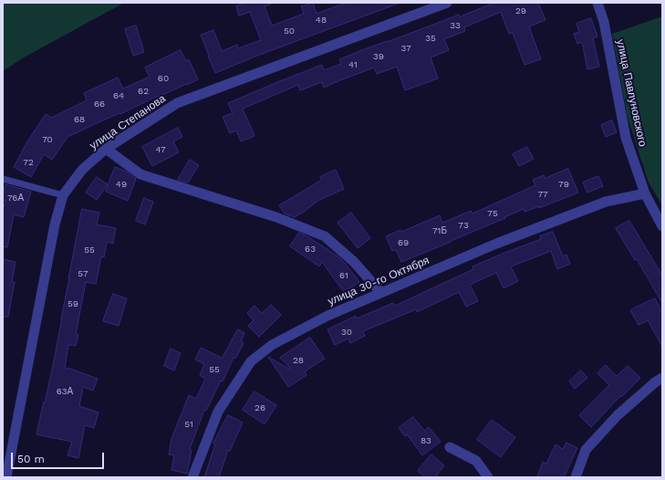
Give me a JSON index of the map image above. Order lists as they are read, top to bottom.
{
  "streets": {
    "street": ["улица Павлуновского", "улица Степанова", "улица 30-го Октября"]
  },
  "crossings": [
    ["улица Павлуновского", "улица 30-го Октября"]
  ],
  "house_numbers": [
    "29",
    "48",
    "33",
    "50",
    "35",
    "37",
    "39",
    "41",
    "60",
    "62",
    "64",
    "66",
    "68",
    "70",
    "47",
    "72",
    "49",
    "79",
    "77",
    "76А",
    "75",
    "73",
    "71Б",
    "69",
    "63",
    "55",
    "57",
    "61",
    "59",
    "30",
    "28",
    "55",
    "63А",
    "26",
    "51",
    "83"
  ],
  "scale_bar": "50 m"
}
